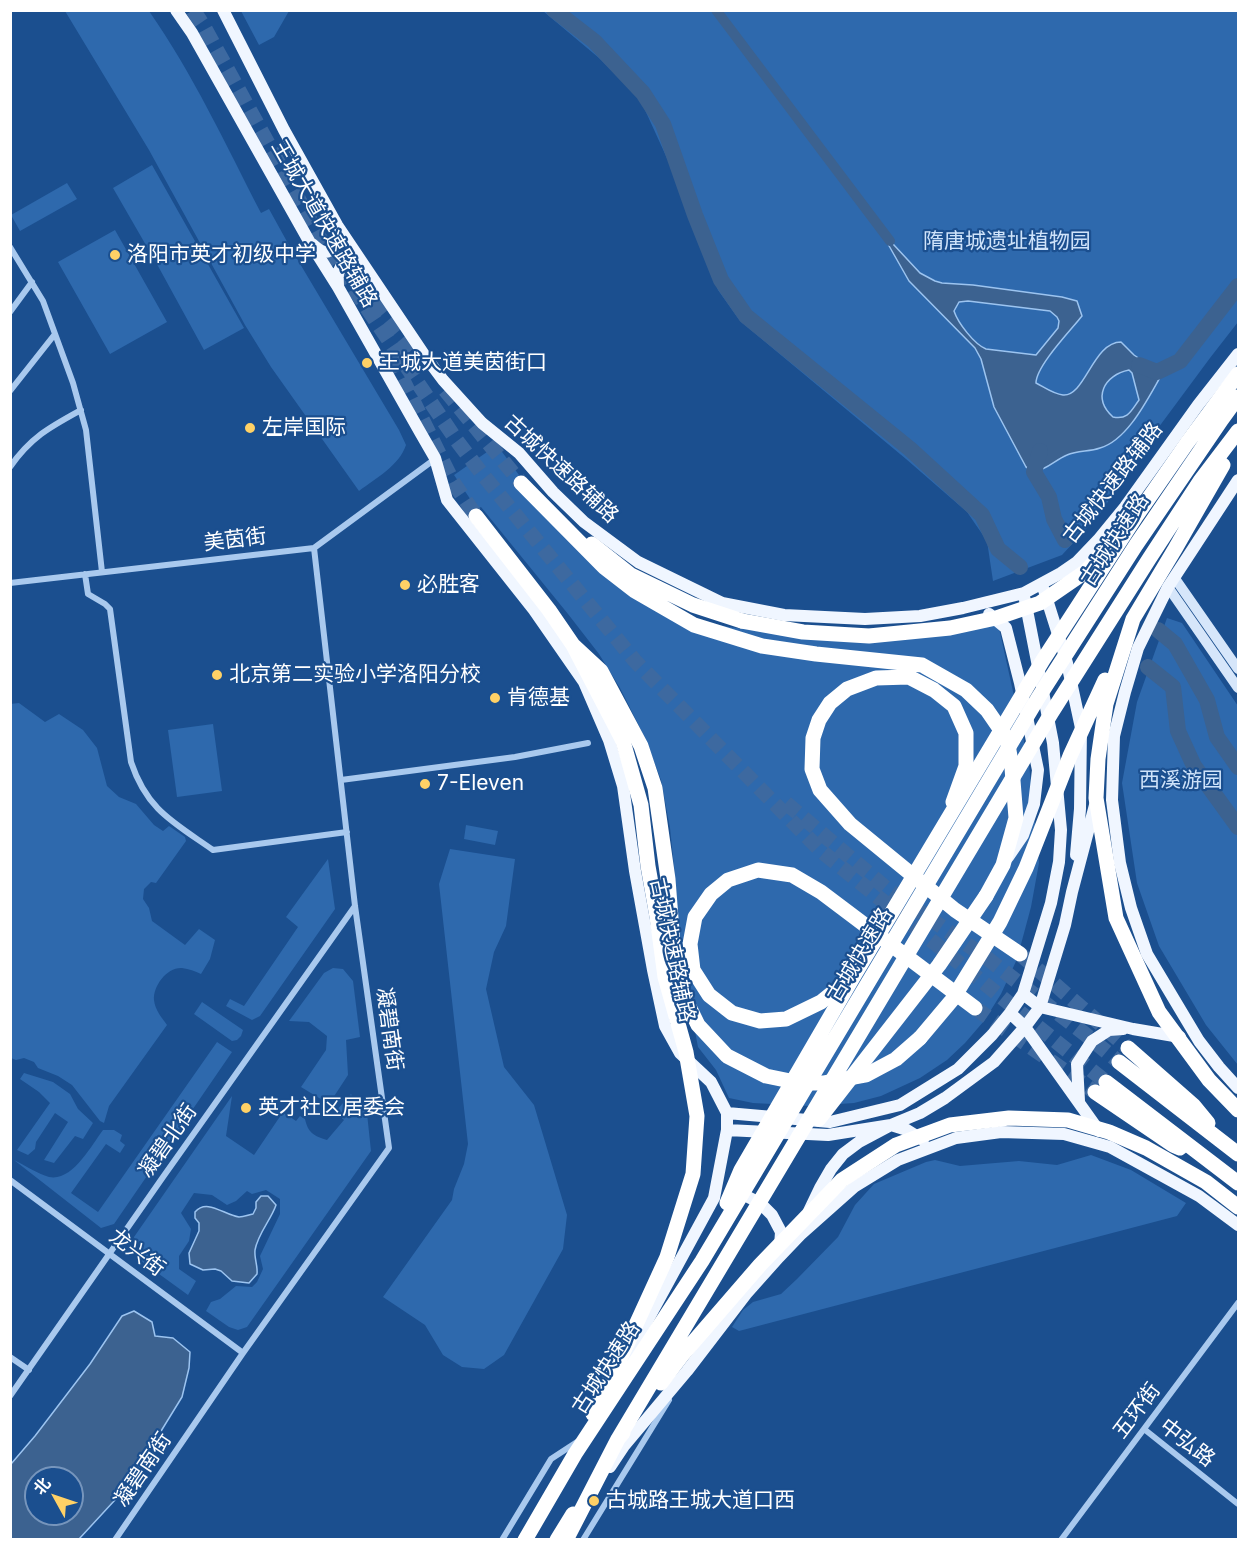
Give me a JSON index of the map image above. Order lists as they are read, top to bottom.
{
  "streets": {
    "highway": ["古城快速路"],
    "main road": ["王城大道快速路辅路", "古城快速路辅路"],
    "street": [
      "美茵街",
      "凝碧南街",
      "凝碧北街",
      "龙兴街",
      "五环街",
      "中弘路"
    ]
  },
  "crossings": [
    ["王城大道快速路辅路", "古城快速路辅路"],
    ["古城快速路辅路", "古城快速路"],
    ["美茵街", "凝碧南街"],
    ["凝碧南街", "凝碧北街"],
    ["凝碧南街", "龙兴街"],
    ["凝碧北街", "龙兴街"],
    ["五环街", "中弘路"]
  ],
  "parks": ["隋唐城遗址植物园", "西溪游园"],
  "places": [
    "洛阳市英才初级中学",
    "王城大道美茵街口",
    "左岸国际",
    "必胜客",
    "北京第二实验小学洛阳分校",
    "肯德基",
    "7-Eleven",
    "英才社区居委会",
    "古城路王城大道口西"
  ],
  "north": "top left"
}
